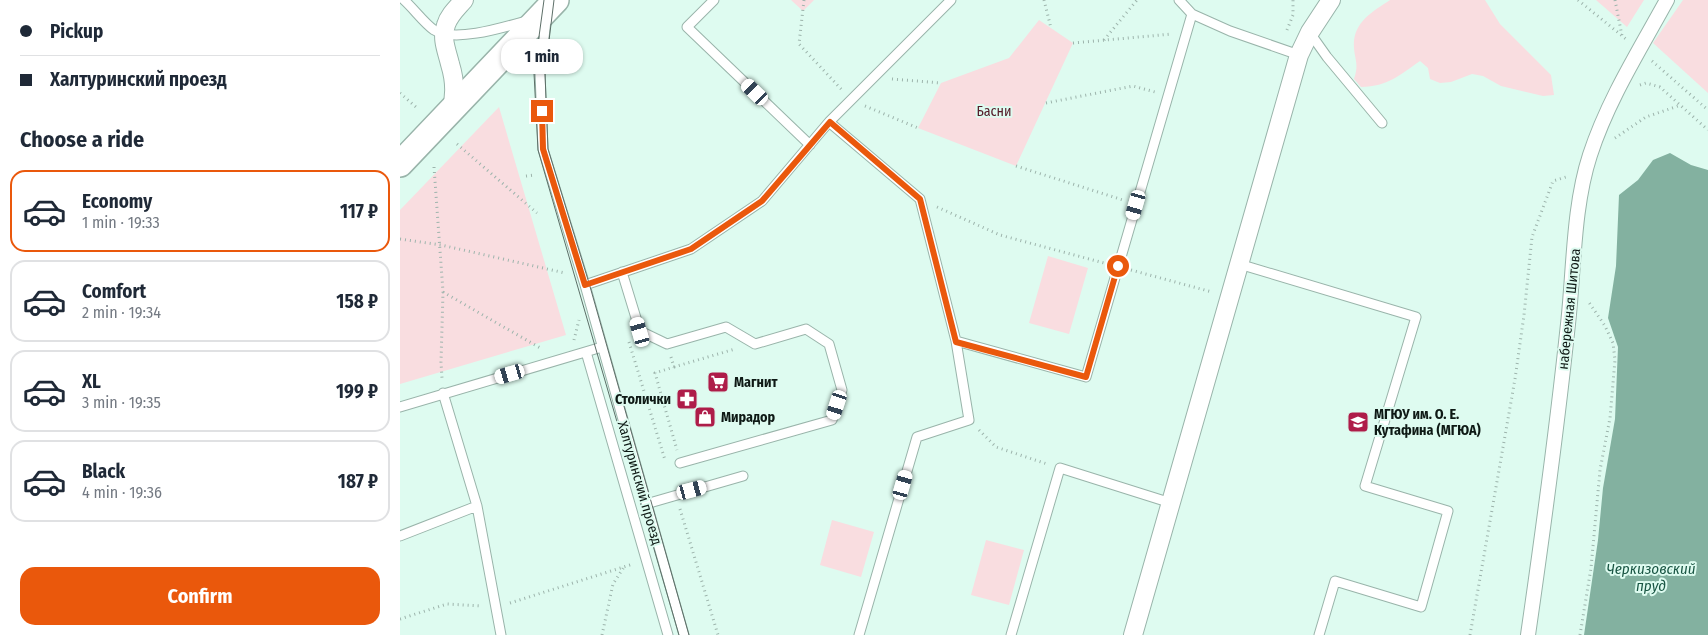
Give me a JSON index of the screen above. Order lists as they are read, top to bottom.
{
  "streets": {
    "street": ["набережная Шитова"],
    "lane": ["Халтуринский проезд"]
  },
  "water": ["Черкизовский пруд"],
  "parks": ["Басни"],
  "places": {
    "supermarket": ["Магнит"],
    "pharmacy": ["Столички"],
    "shop": ["Мирадор"],
    "school or university": ["МГЮУ им. О. Е. Кутафина (МГЮА)"]
  },
  "page": {
    "banner": ["Pickup", "Халтуринский проезд"],
    "bubble": "1 min",
    "heading": "Choose a ride",
    "list": [
      {
        "name": "Economy",
        "note": "1 min · 19:33",
        "value": "117 ₽"
      },
      {
        "name": "Comfort",
        "note": "2 min · 19:34",
        "value": "158 ₽"
      },
      {
        "name": "XL",
        "note": "3 min · 19:35",
        "value": "199 ₽"
      },
      {
        "name": "Black",
        "note": "4 min · 19:36",
        "value": "187 ₽"
      }
    ],
    "buttons": "Confirm"
  }
}
